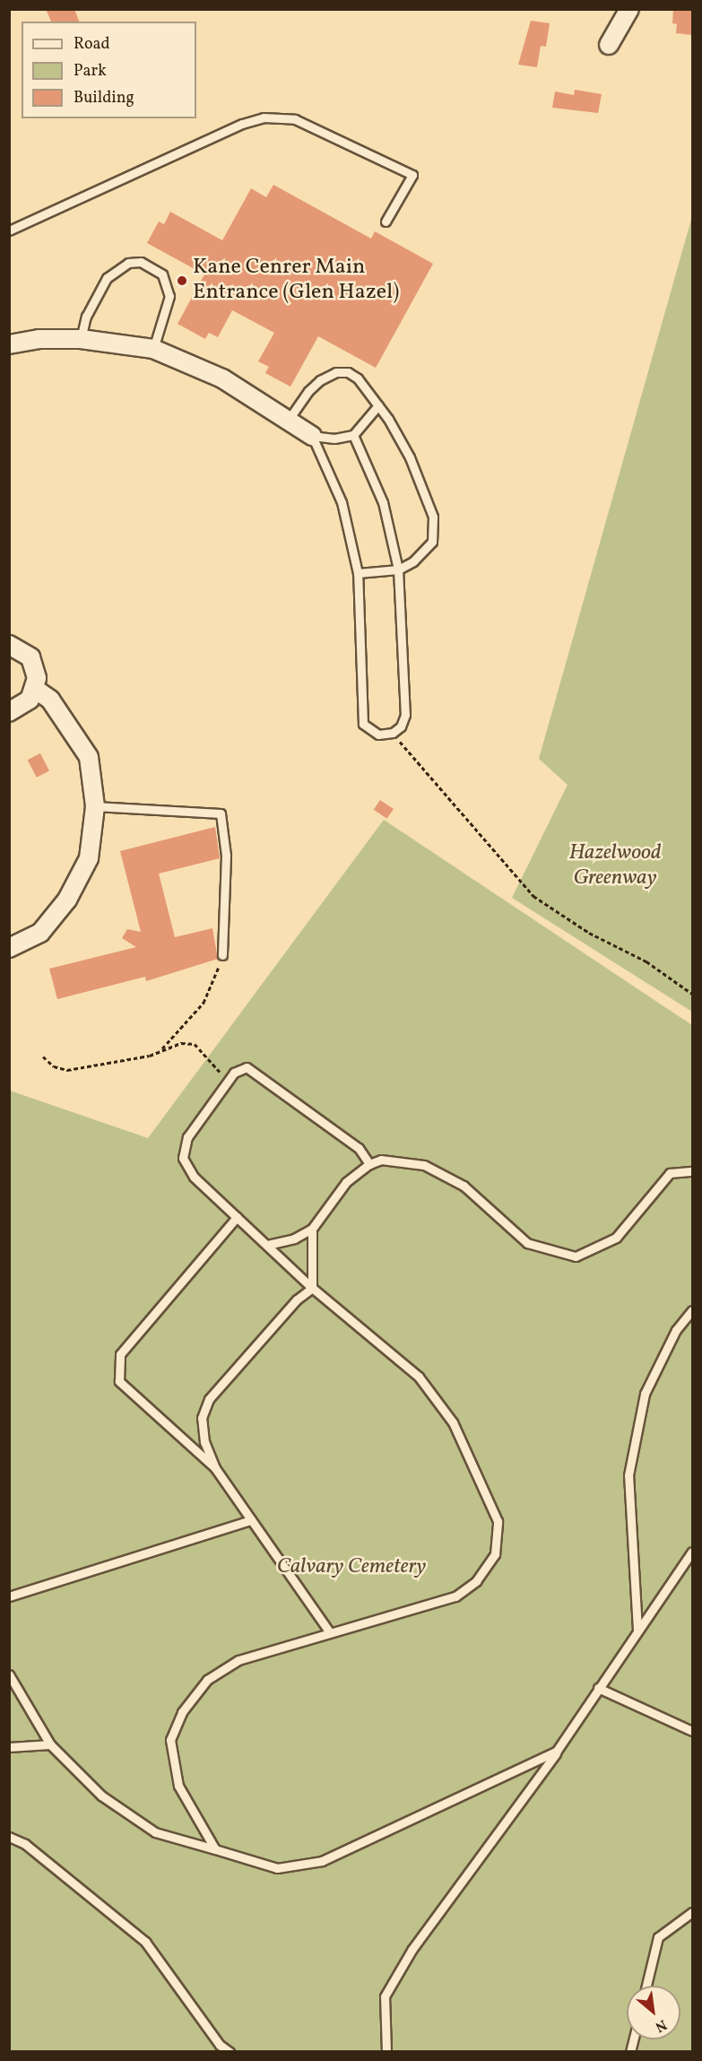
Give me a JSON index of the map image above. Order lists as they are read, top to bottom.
{
  "parks": ["Hazelwood Greenway", "Calvary Cemetery"],
  "places": ["Kane Cenrer Main Entrance (Glen Hazel)"],
  "legend": ["Road", "Park", "Building"],
  "north": "bottom right"
}
